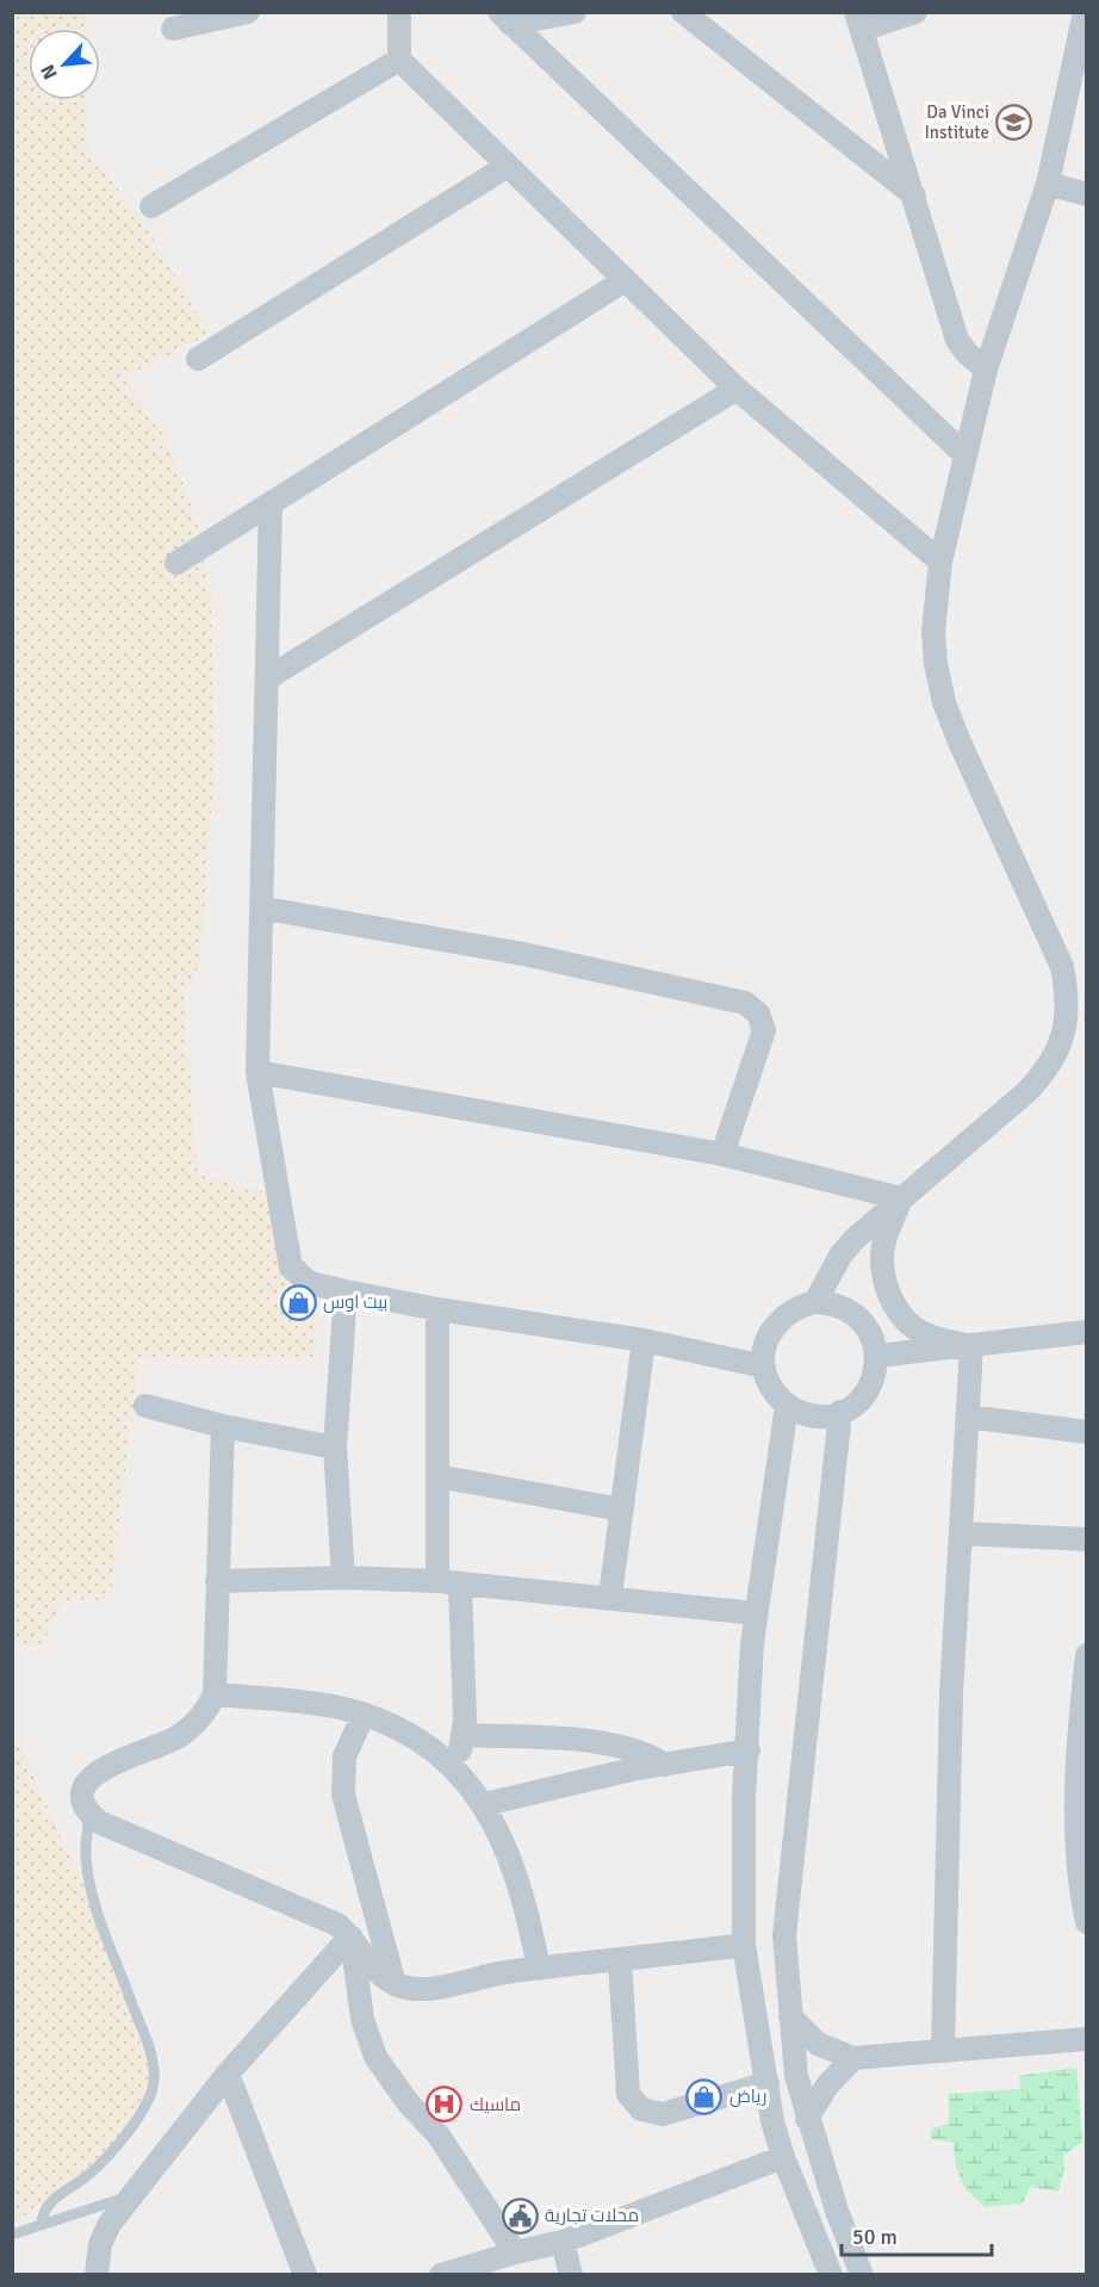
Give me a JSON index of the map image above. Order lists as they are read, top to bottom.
{
  "places": {
    "school or university": ["Da Vinci Institute"],
    "shop": ["بيت اوس", "رياض"],
    "hospital": ["ماسيك"],
    "public building": ["محلات تجارية"]
  },
  "scale_bar": "50 m",
  "north": "bottom left"
}
